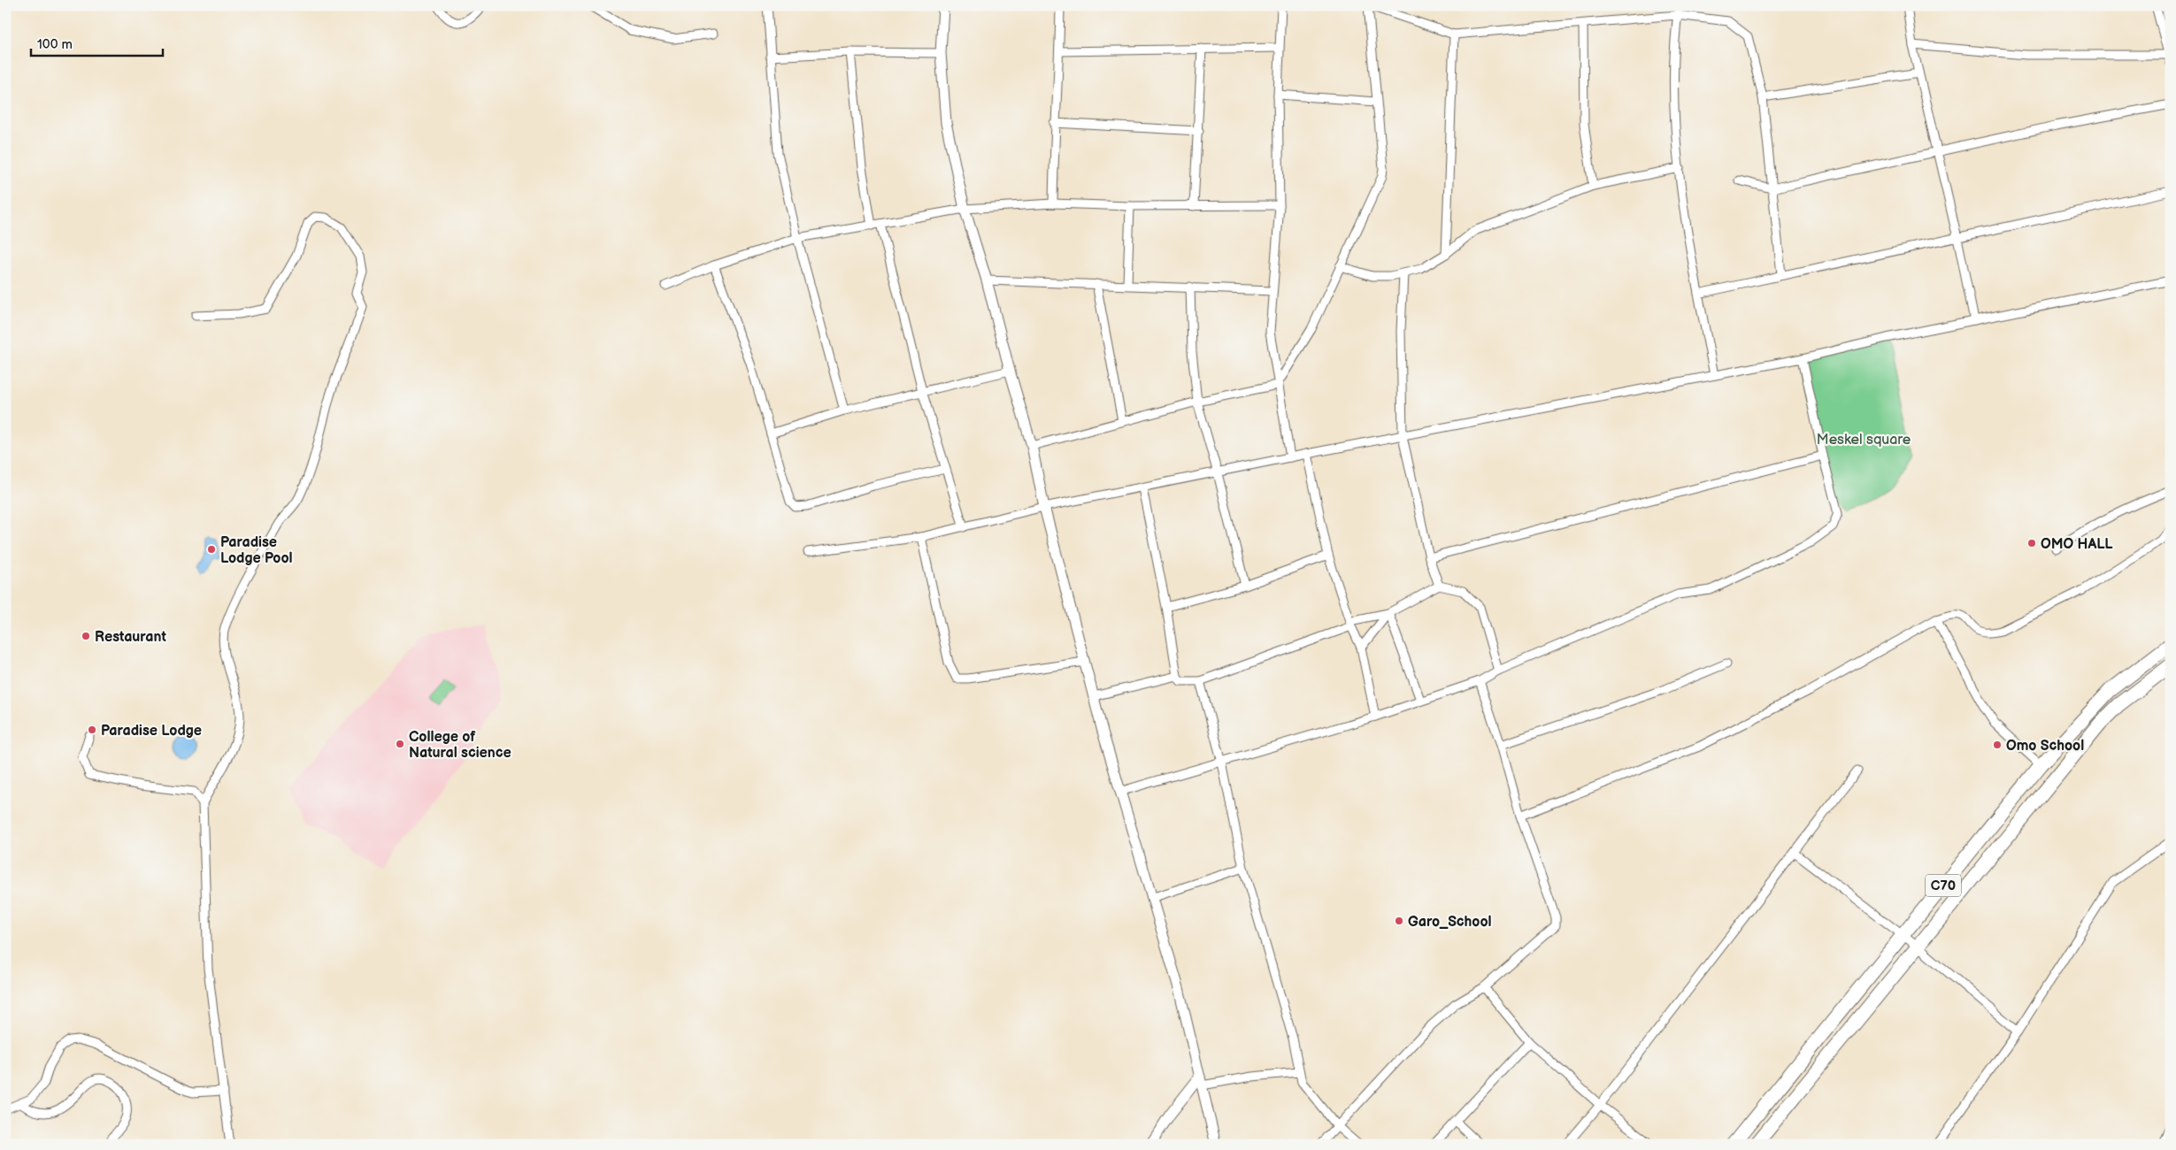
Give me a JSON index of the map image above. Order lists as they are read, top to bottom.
{
  "streets": {
    "highway": ["C70"]
  },
  "parks": ["Meskel square"],
  "places": [
    "OMO HALL",
    "Paradise Lodge Pool",
    "Restaurant",
    "Paradise Lodge",
    "College of Natural science",
    "Omo School",
    "Garo_School"
  ],
  "scale_bar": "100 m"
}
